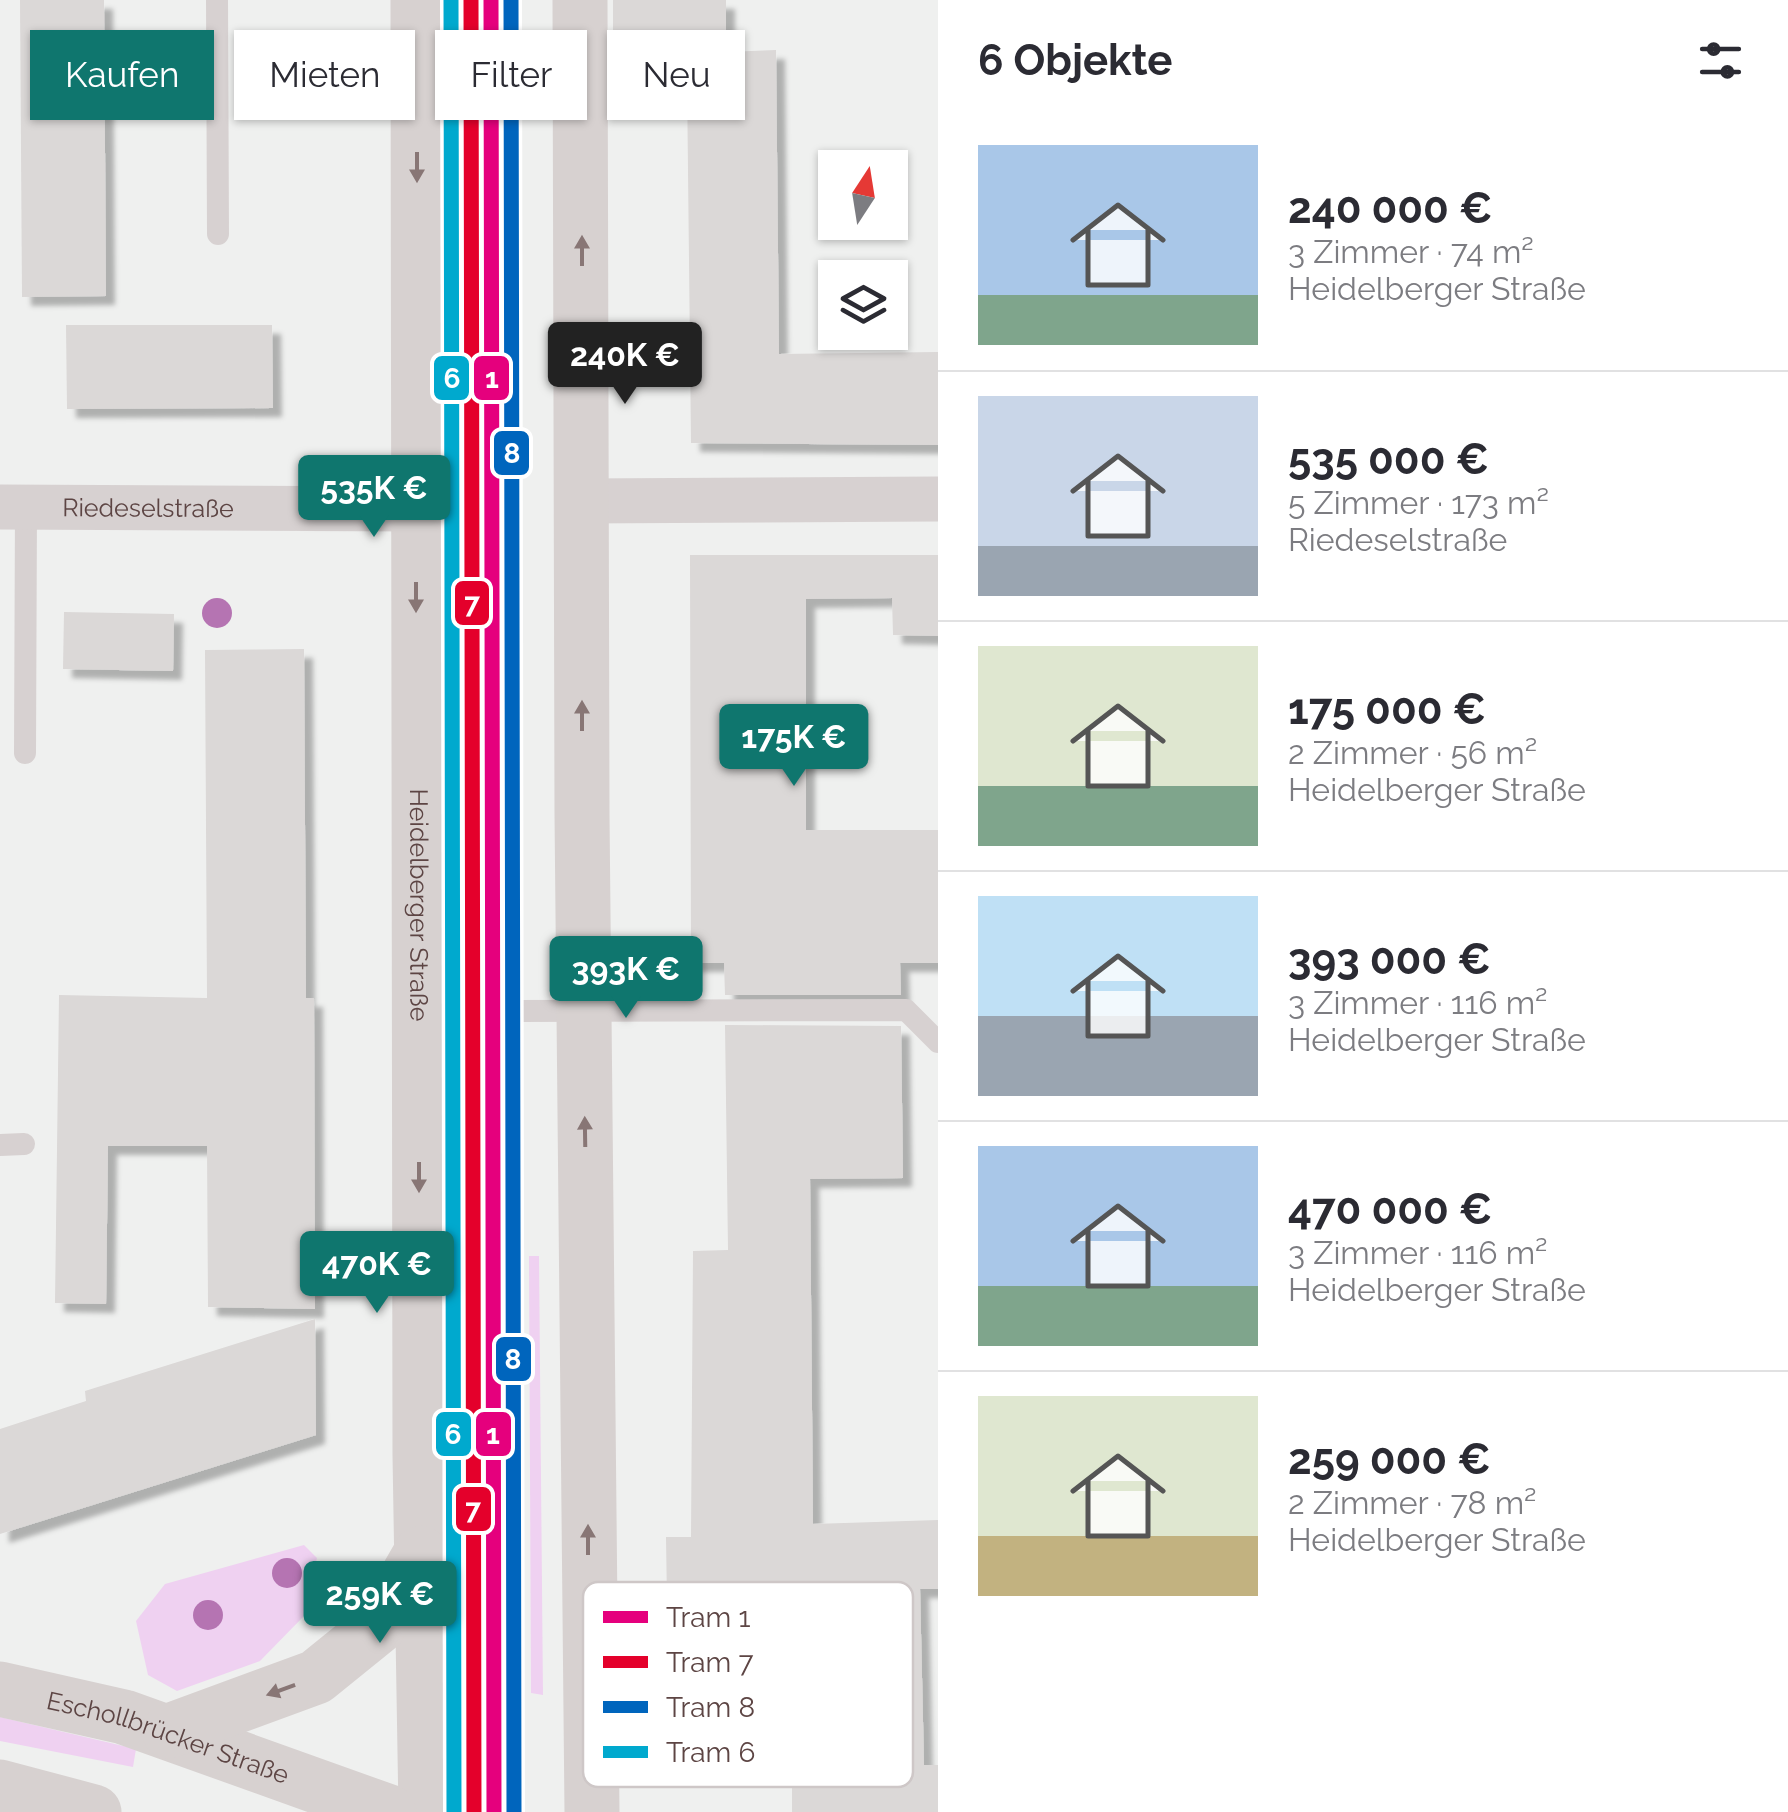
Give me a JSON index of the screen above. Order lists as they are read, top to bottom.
{
  "streets": {
    "main road": ["Heidelberger Straße", "Eschollbrücker Straße"],
    "street": ["Riedeselstraße"]
  },
  "crossings": [
    ["Riedeselstraße", "Heidelberger Straße"]
  ],
  "lines": [
    "tram line 1",
    "tram line 7",
    "tram line 8",
    "tram line 6"
  ],
  "legend": [
    "Tram 1",
    "Tram 7",
    "Tram 8",
    "Tram 6"
  ],
  "north": "top",
  "page": {
    "heading": "6 Objekte",
    "chip": [
      "Kaufen",
      "Mieten",
      "Filter",
      "Neu"
    ],
    "list": [
      {
        "name": "240 000 €",
        "note": "3 Zimmer · 74 m² · Heidelberger Straße"
      },
      {
        "name": "535 000 €",
        "note": "5 Zimmer · 173 m² · Riedeselstraße"
      },
      {
        "name": "175 000 €",
        "note": "2 Zimmer · 56 m² · Heidelberger Straße"
      },
      {
        "name": "393 000 €",
        "note": "3 Zimmer · 116 m² · Heidelberger Straße"
      },
      {
        "name": "470 000 €",
        "note": "3 Zimmer · 116 m² · Heidelberger Straße"
      },
      {
        "name": "259 000 €",
        "note": "2 Zimmer · 78 m² · Heidelberger Straße"
      }
    ],
    "price": [
      "240K €",
      "535K €",
      "175K €",
      "393K €",
      "470K €",
      "259K €"
    ]
  }
}
